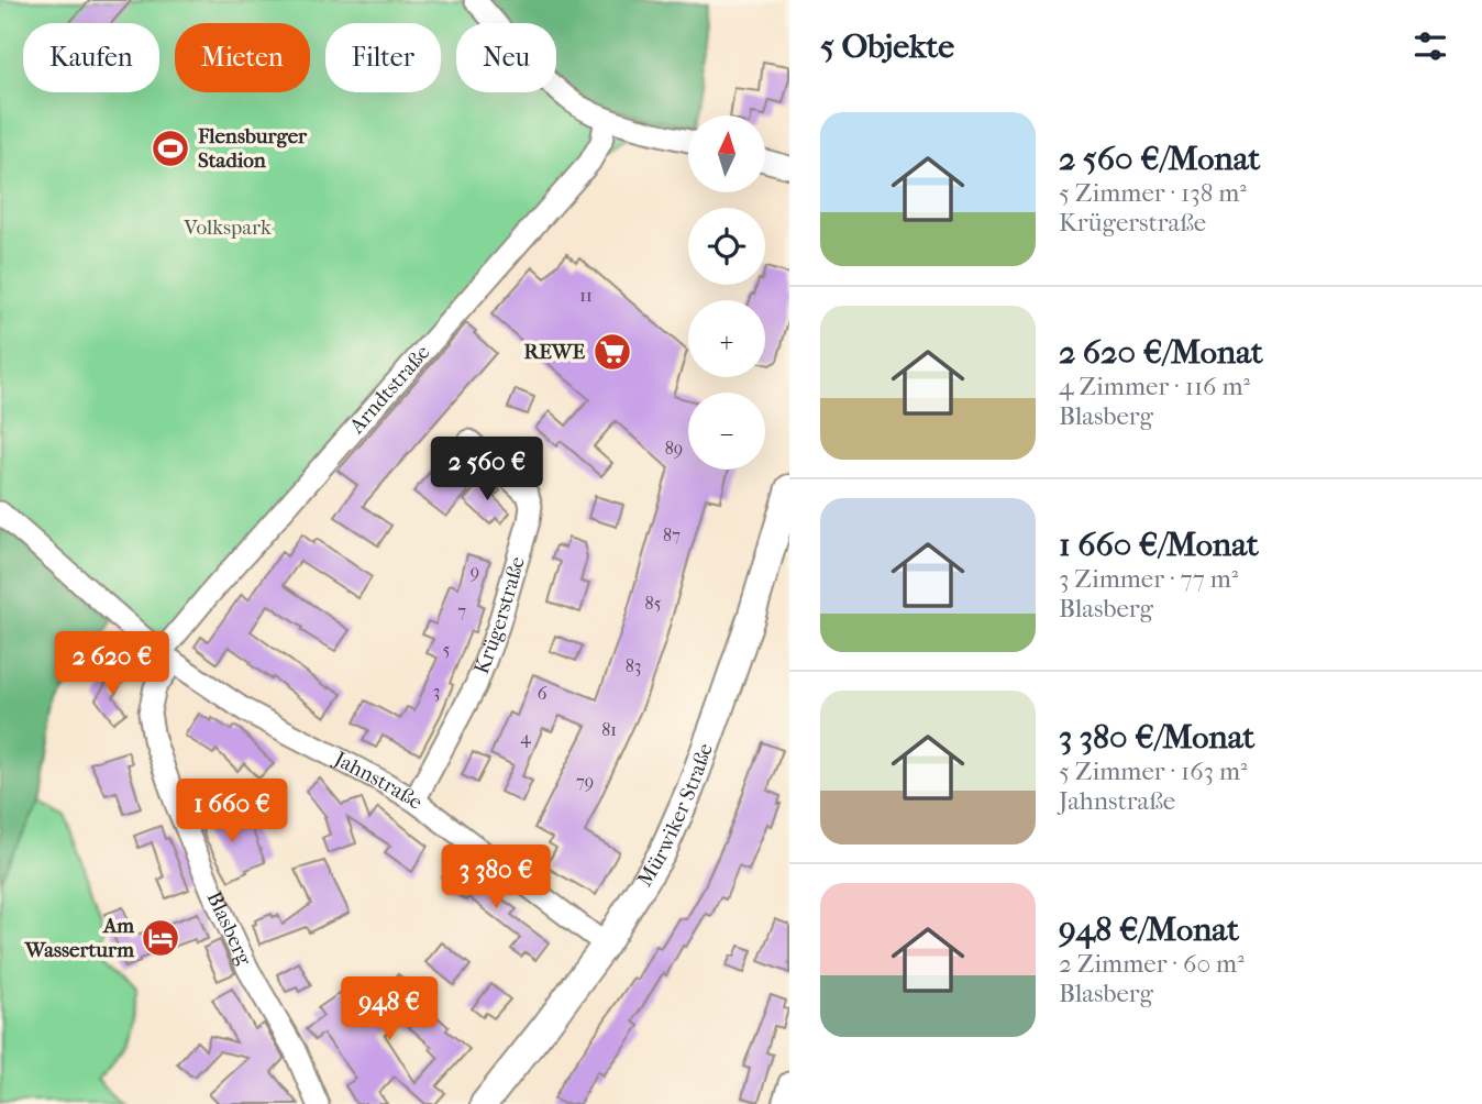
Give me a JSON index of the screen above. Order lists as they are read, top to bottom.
{
  "streets": {
    "main road": ["Mürwiker Straße"],
    "street": [
      "Arndtstraße",
      "Krügerstraße",
      "Jahnstraße",
      "Blasberg"
    ]
  },
  "crossings": [
    ["Arndtstraße", "Jahnstraße"],
    ["Arndtstraße", "Blasberg"],
    ["Krügerstraße", "Jahnstraße"],
    ["Jahnstraße", "Mürwiker Straße"],
    ["Jahnstraße", "Blasberg"]
  ],
  "parks": ["Volkspark"],
  "places": {
    "sports": ["Flensburger Stadion"],
    "supermarket": ["REWE"],
    "hotel": ["Am Wasserturm"]
  },
  "house_numbers": [
    "11",
    "89",
    "87",
    "9",
    "85",
    "7",
    "5",
    "83",
    "3",
    "6",
    "81",
    "4",
    "79"
  ],
  "north": "top",
  "page": {
    "heading": "5 Objekte",
    "chip": [
      "Kaufen",
      "Mieten",
      "Filter",
      "Neu"
    ],
    "list": [
      {
        "name": "2 560 €/Monat",
        "note": "5 Zimmer · 138 m² · Krügerstraße"
      },
      {
        "name": "2 620 €/Monat",
        "note": "4 Zimmer · 116 m² · Blasberg"
      },
      {
        "name": "1 660 €/Monat",
        "note": "3 Zimmer · 77 m² · Blasberg"
      },
      {
        "name": "3 380 €/Monat",
        "note": "5 Zimmer · 163 m² · Jahnstraße"
      },
      {
        "name": "948 €/Monat",
        "note": "2 Zimmer · 60 m² · Blasberg"
      }
    ],
    "map_buttons": ["+", "−"],
    "price": [
      "2 560 €",
      "2 620 €",
      "1 660 €",
      "3 380 €",
      "948 €"
    ]
  }
}
